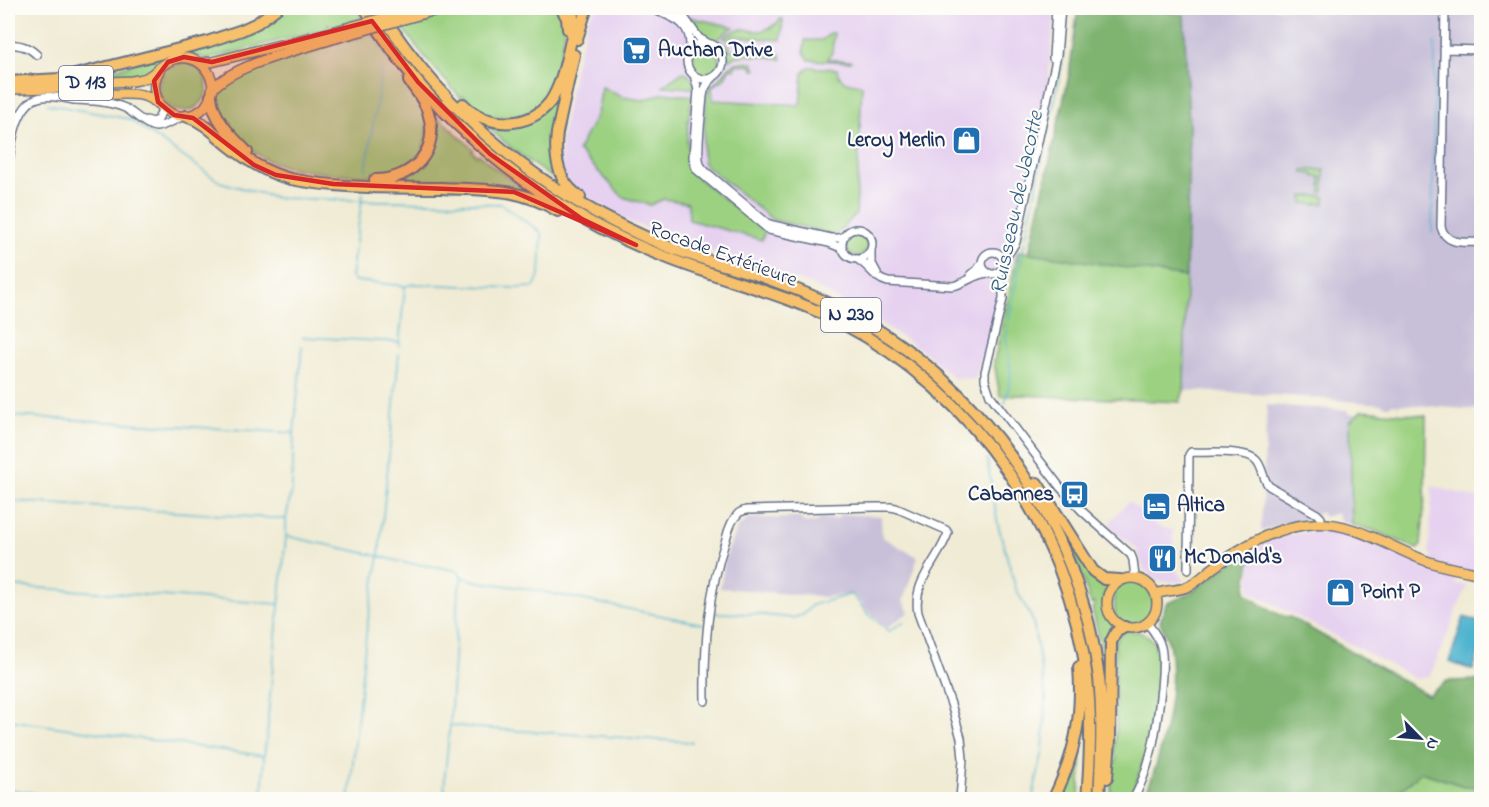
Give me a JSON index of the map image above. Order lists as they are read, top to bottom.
{
  "streets": {
    "highway": ["Rocade Extérieure", "N 230"],
    "main road": ["D 113"]
  },
  "water": ["Ruisseau de Jacotte"],
  "places": {
    "supermarket": ["Auchan Drive"],
    "shop": ["Leroy Merlin", "Point P"],
    "bus stop": ["Cabannes"],
    "hotel": ["Altica"],
    "restaurant": ["McDonald's"]
  },
  "north": "bottom right"
}
